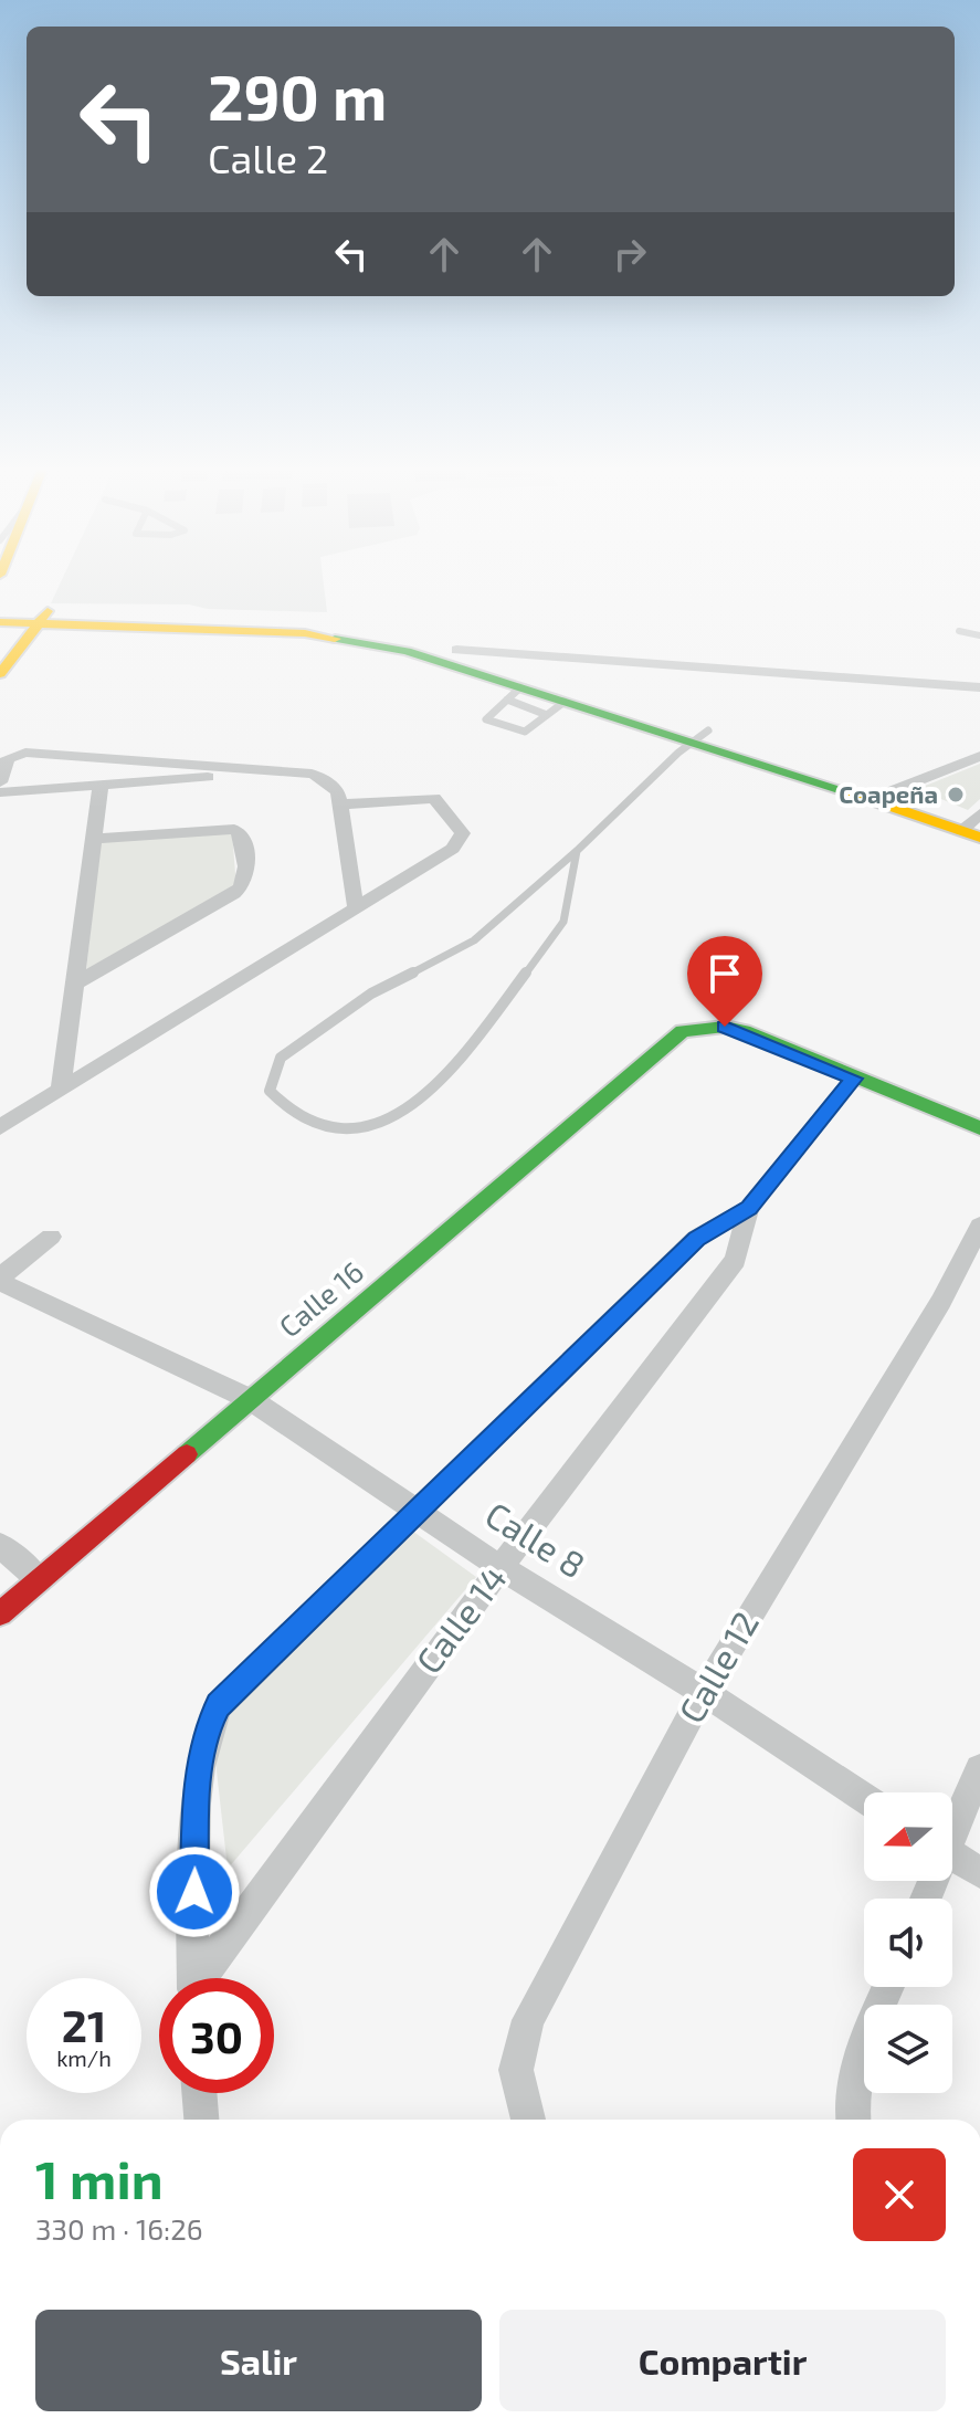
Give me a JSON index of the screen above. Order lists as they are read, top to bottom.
{
  "streets": {
    "main road": ["Calle 16"],
    "street": ["Calle 8", "Calle 14", "Calle 12"]
  },
  "crossings": [
    ["Calle 16", "Calle 8"],
    ["Calle 16", "Calle 14"],
    ["Calle 8", "Calle 14"],
    ["Calle 8", "Calle 12"]
  ],
  "places": ["Coapeña"],
  "north": "left",
  "page": {
    "turn": ["290 m", "Calle 2"],
    "speed": "21 km/h",
    "limit": "30",
    "heading": ["1 min", "330 m · 16:26"],
    "buttons": ["Salir", "Compartir"]
  }
}
